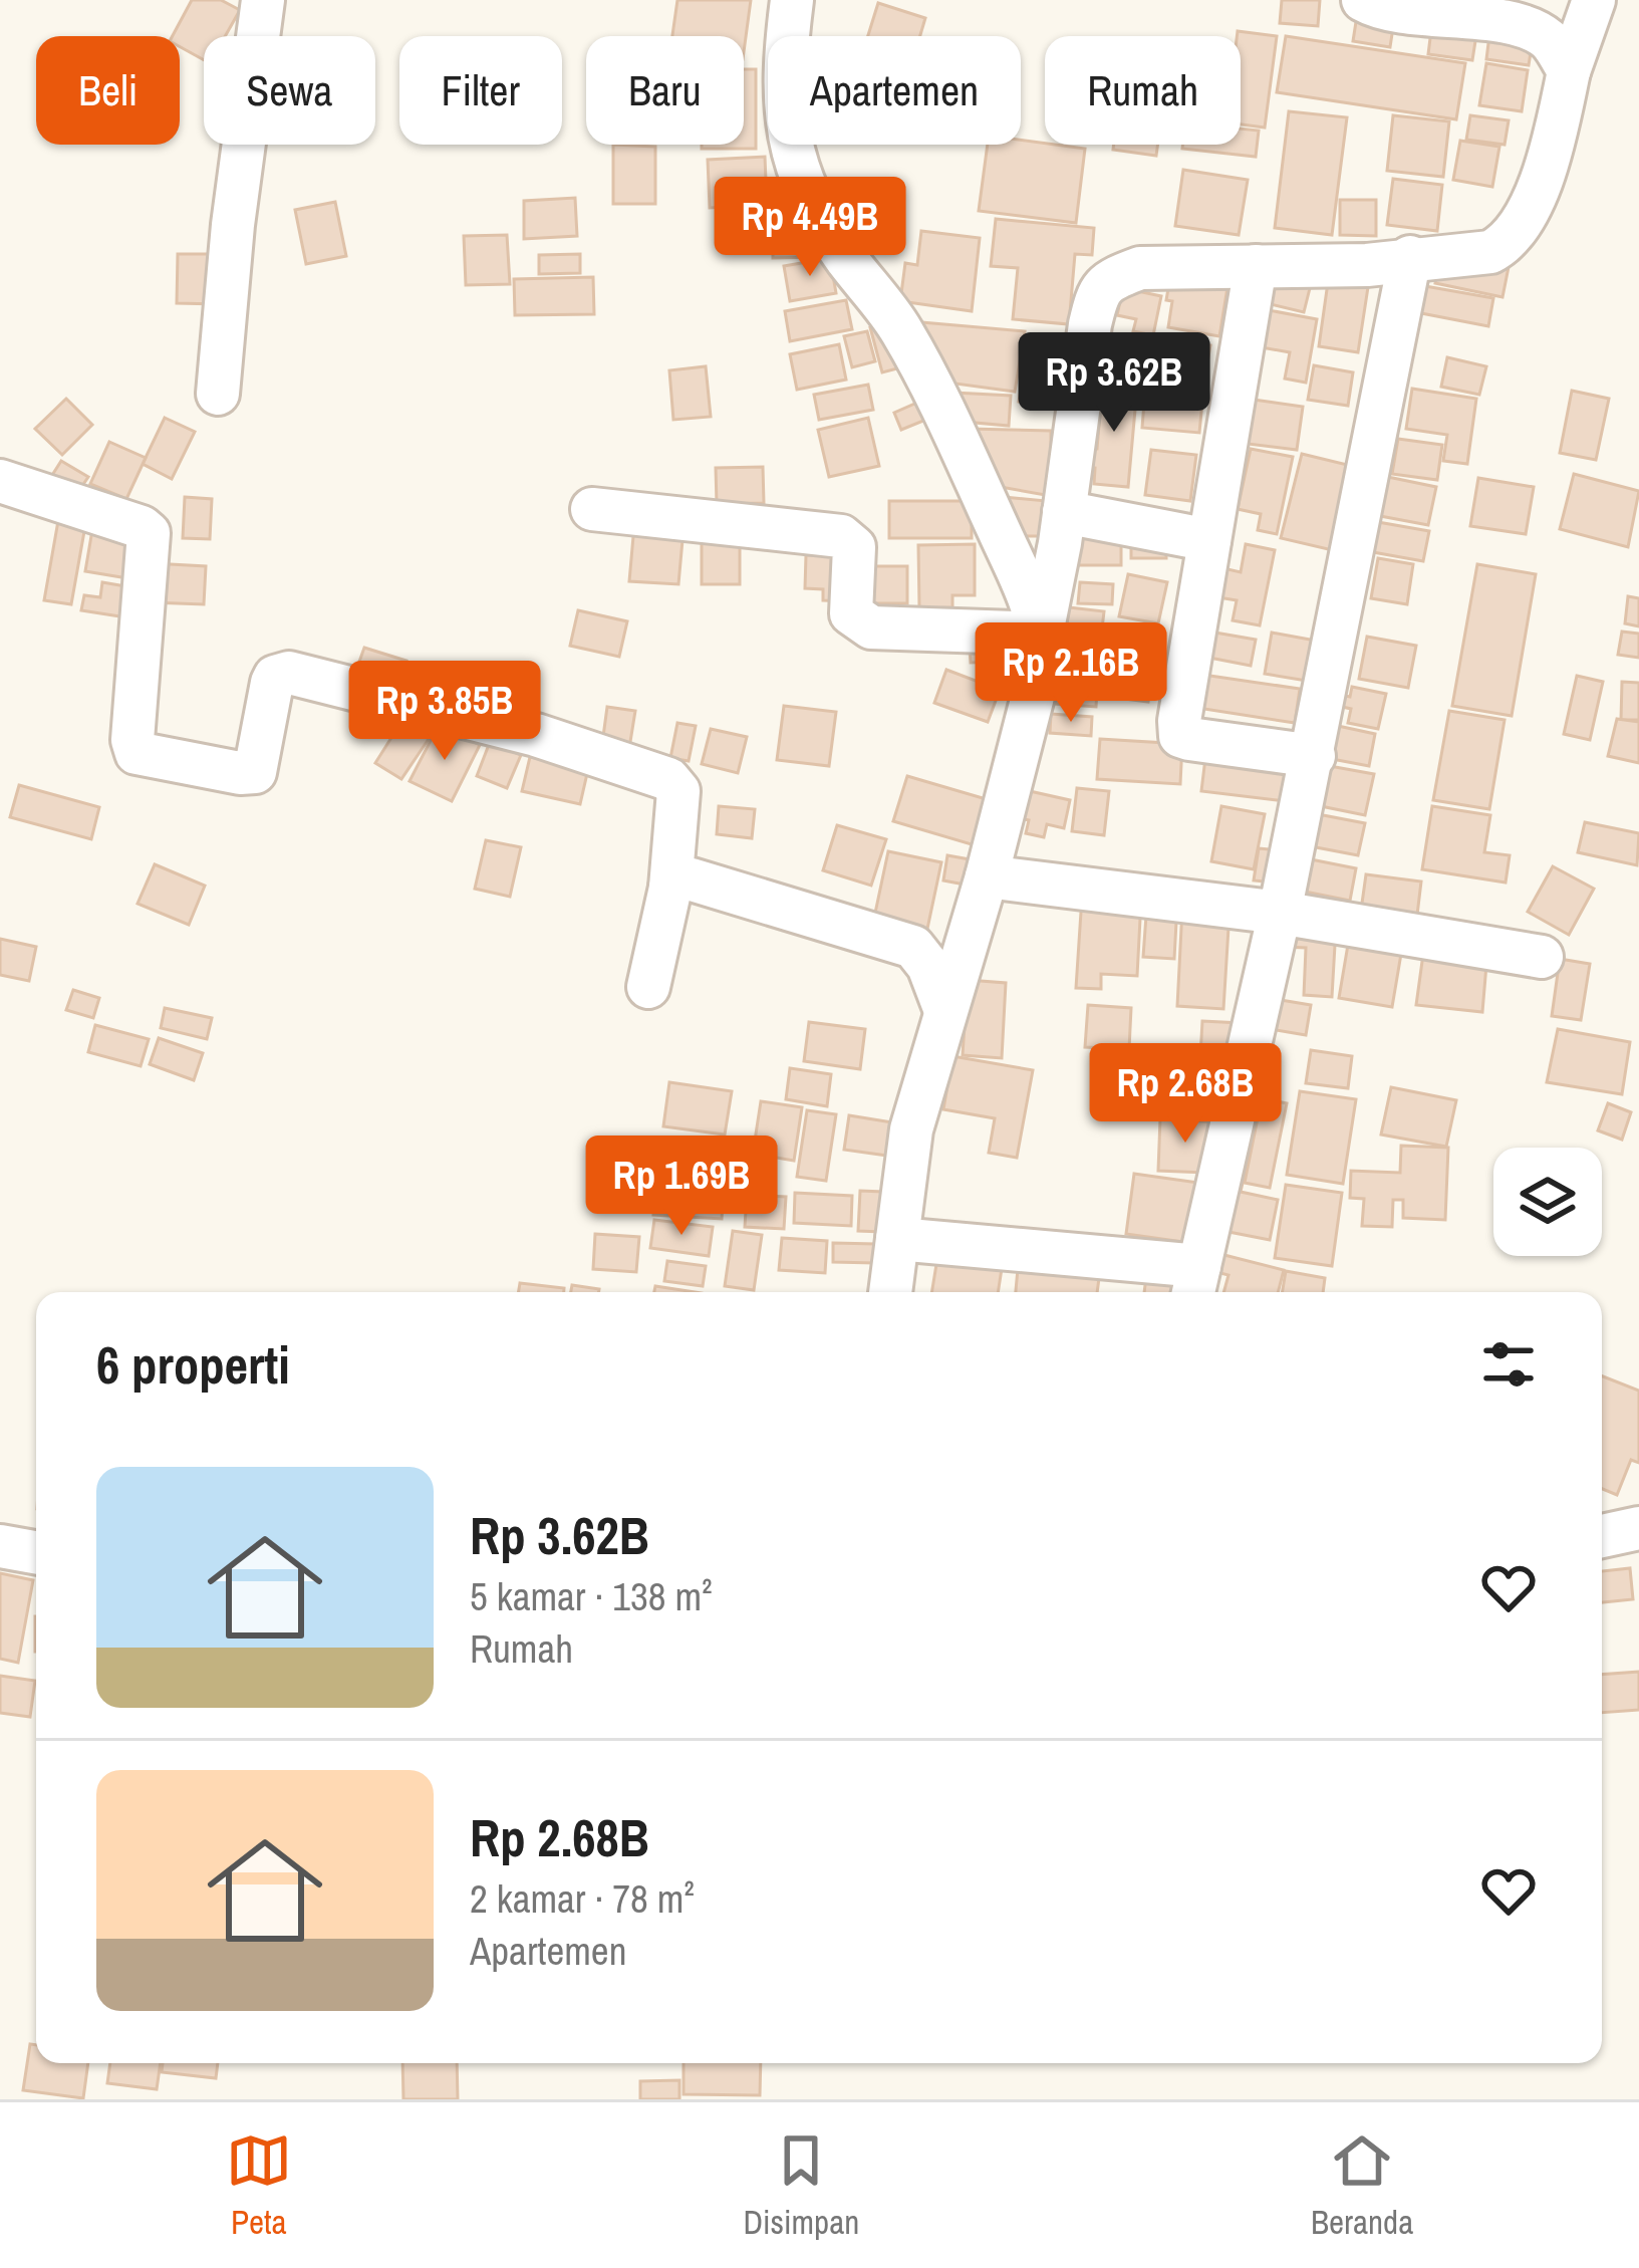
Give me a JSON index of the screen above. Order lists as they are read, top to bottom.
{
  "page": {
    "chip": [
      "Beli",
      "Sewa",
      "Filter",
      "Baru",
      "Apartemen",
      "Rumah"
    ],
    "price": [
      "Rp 4.49B",
      "Rp 3.62B",
      "Rp 2.16B",
      "Rp 3.85B",
      "Rp 2.68B",
      "Rp 1.69B"
    ],
    "heading": "6 properti",
    "list": [
      {
        "name": "Rp 3.62B",
        "note": "5 kamar · 138 m² · Rumah"
      },
      {
        "name": "Rp 2.68B",
        "note": "2 kamar · 78 m² · Apartemen"
      }
    ],
    "tabs": ["Peta", "Disimpan", "Beranda"]
  }
}
